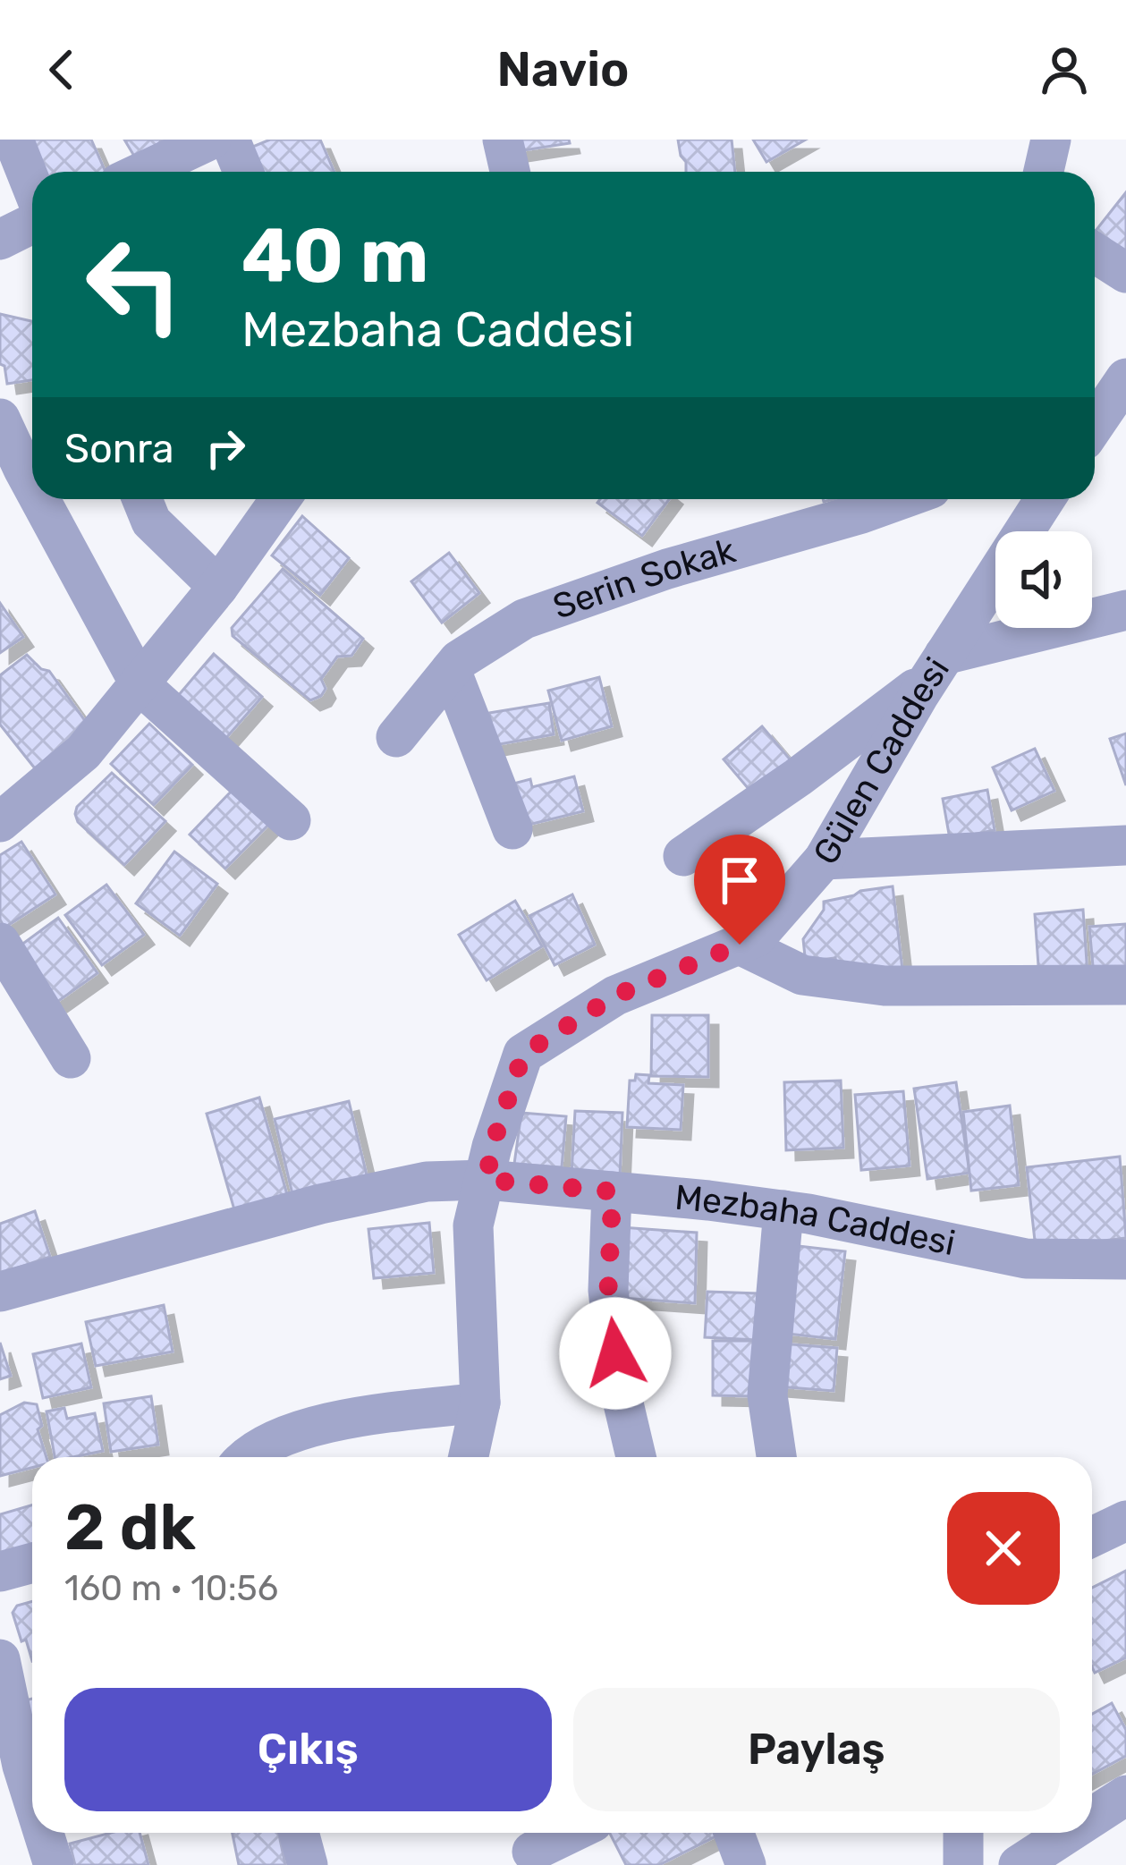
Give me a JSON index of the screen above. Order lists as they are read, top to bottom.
{
  "streets": {
    "street": ["Serin Sokak", "Gülen Caddesi", "Mezbaha Caddesi"]
  },
  "crossings": [
    ["Gülen Caddesi", "Mezbaha Caddesi"]
  ],
  "page": {
    "header": "Navio",
    "turn": ["40 m", "Mezbaha Caddesi"],
    "then": "Sonra",
    "heading": ["2 dk", "160 m · 10:56"],
    "buttons": ["Çıkış", "Paylaş"]
  }
}
